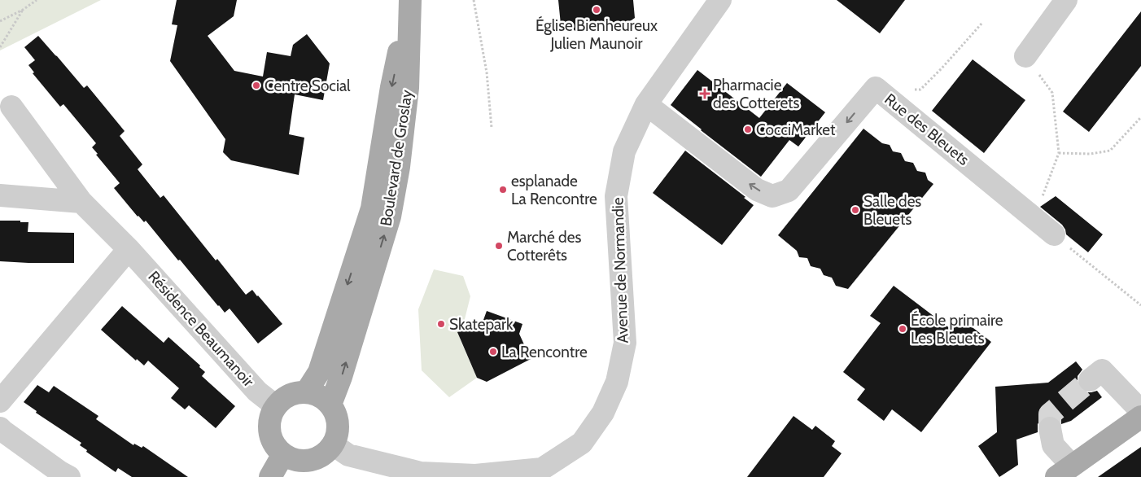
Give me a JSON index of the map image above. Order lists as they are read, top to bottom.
{
  "streets": {
    "main road": ["Boulevard de Groslay"],
    "street": ["Rue des Bleuets", "Avenue de Normandie", "Résidence Beaumanoir"]
  },
  "crossings": [
    ["Rue des Bleuets", "Avenue de Normandie"],
    ["Boulevard de Groslay", "Avenue de Normandie"],
    ["Boulevard de Groslay", "Résidence Beaumanoir"],
    ["Avenue de Normandie", "Résidence Beaumanoir"]
  ],
  "places": {
    "other": [
      "Église Bienheureux Julien Maunoir",
      "Centre Social",
      "CocciMarket",
      "esplanade La Rencontre",
      "Salle des Bleuets",
      "Marché des Cotterêts",
      "Skatepark",
      "École primaire Les Bleuets",
      "La Rencontre"
    ],
    "health": ["Pharmacie des Cotterets"]
  }
}
